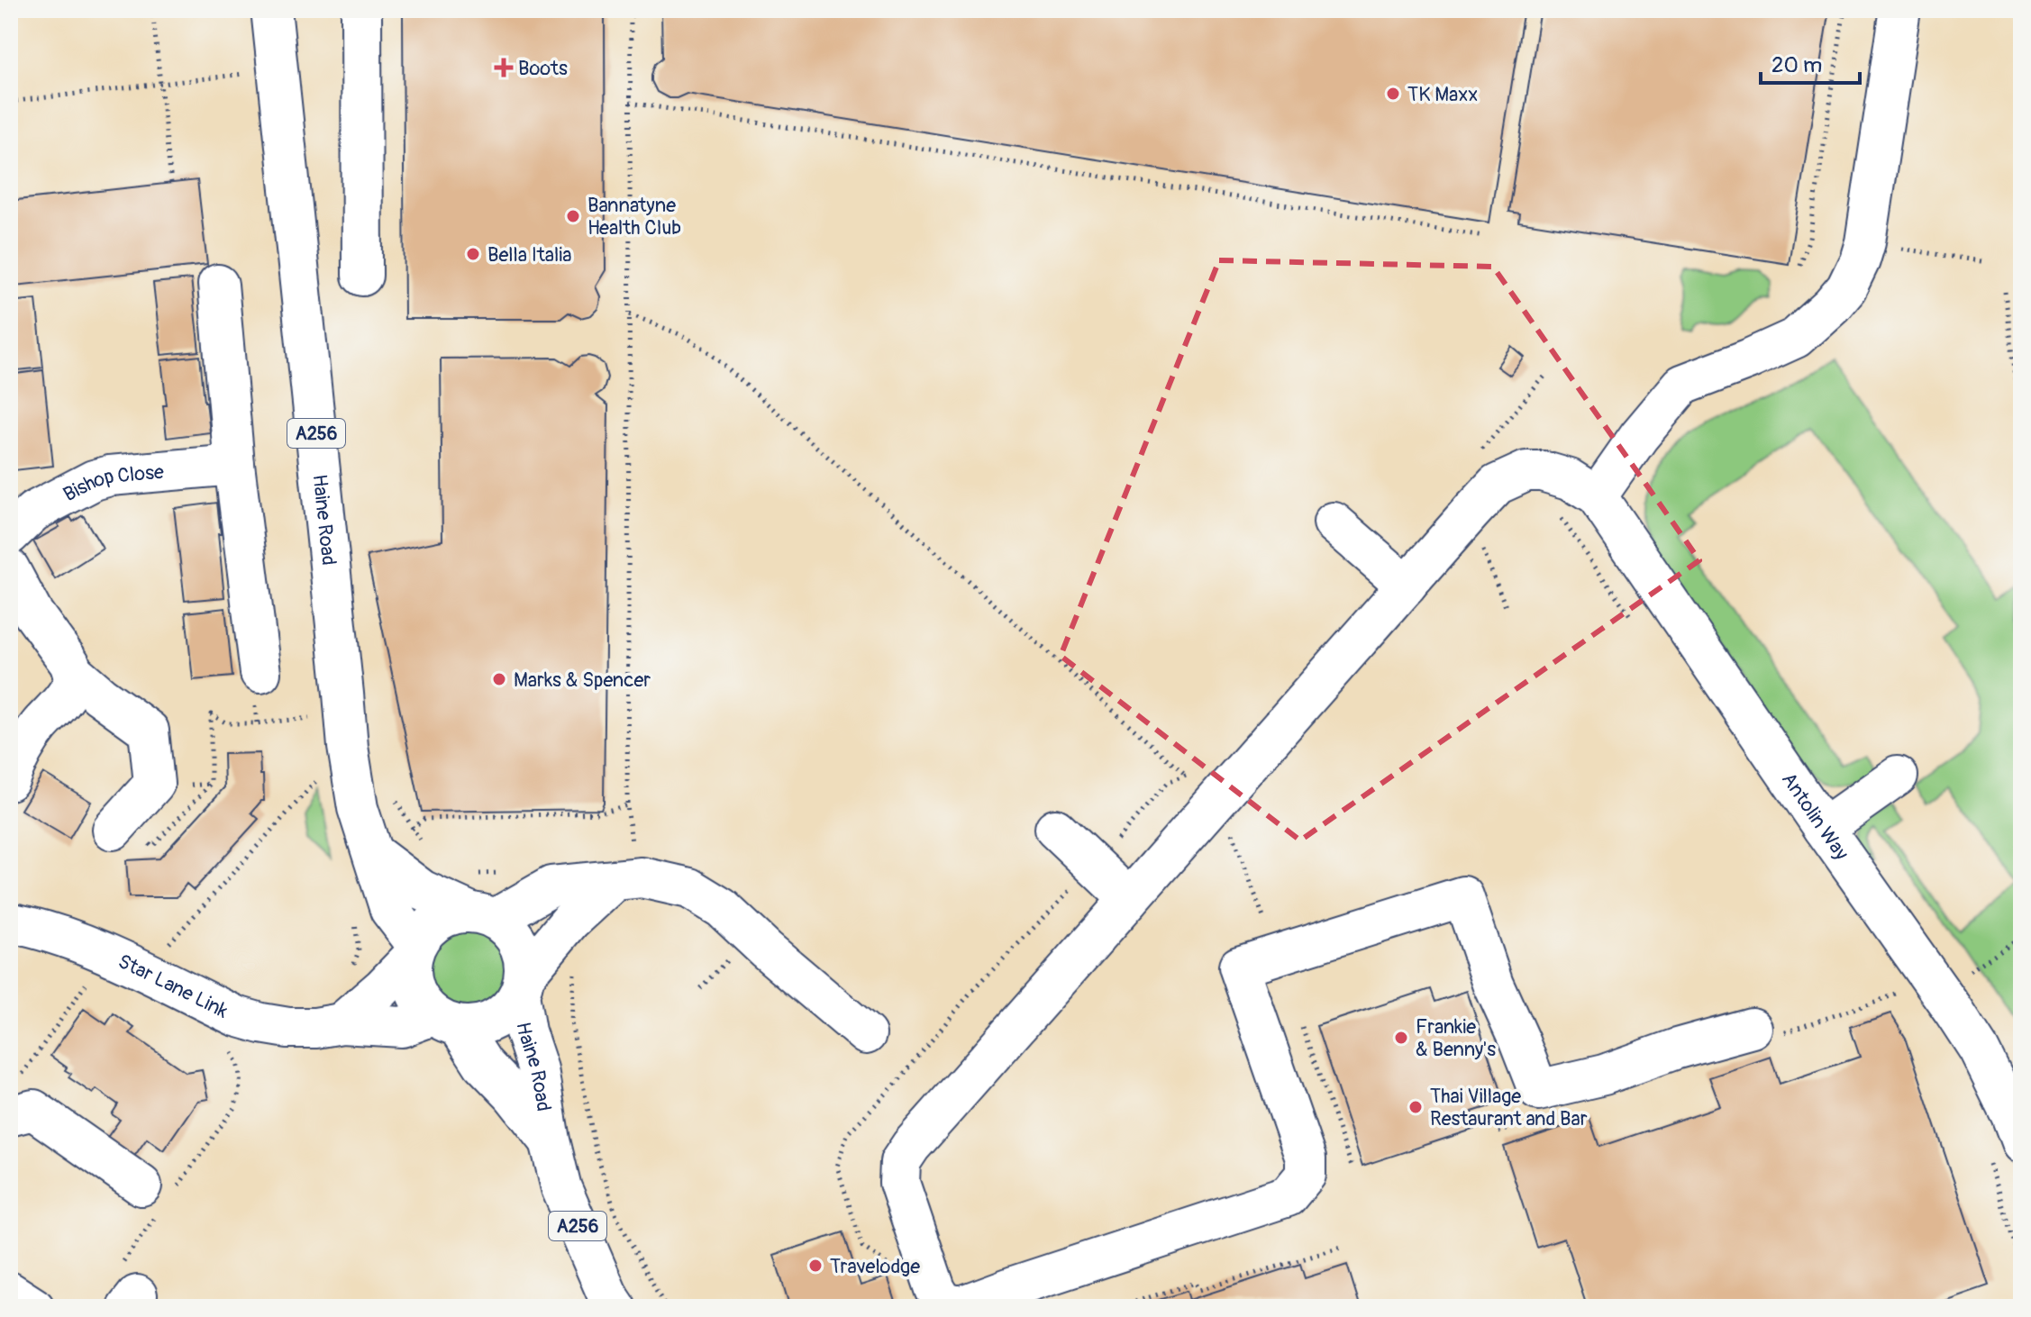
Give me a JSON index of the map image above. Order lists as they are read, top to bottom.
{
  "streets": {
    "street": [
      "A256",
      "Bishop Close",
      "Haine Road",
      "Antolin Way",
      "Star Lane Link"
    ]
  },
  "crossings": [
    ["Haine Road", "Star Lane Link"]
  ],
  "places": {
    "health": ["Boots"],
    "other": [
      "TK Maxx",
      "Bannatyne Health Club",
      "Bella Italia",
      "Marks & Spencer",
      "Frankie & Benny's",
      "Thai Village Restaurant and Bar",
      "Travelodge"
    ]
  },
  "scale_bar": "20 m"
}
